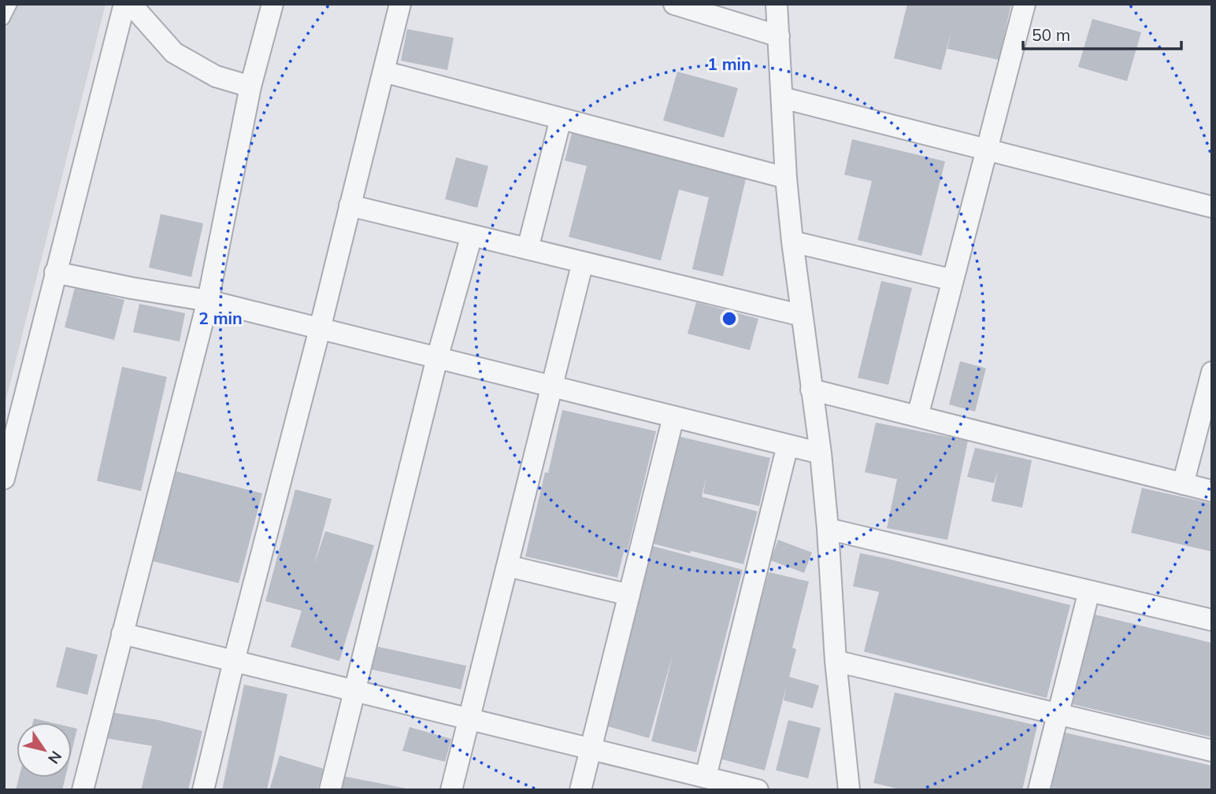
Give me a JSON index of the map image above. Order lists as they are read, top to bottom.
{
  "scale_bar": "50 m",
  "north": "bottom right",
  "rings": ["1 min", "2 min"]
}
